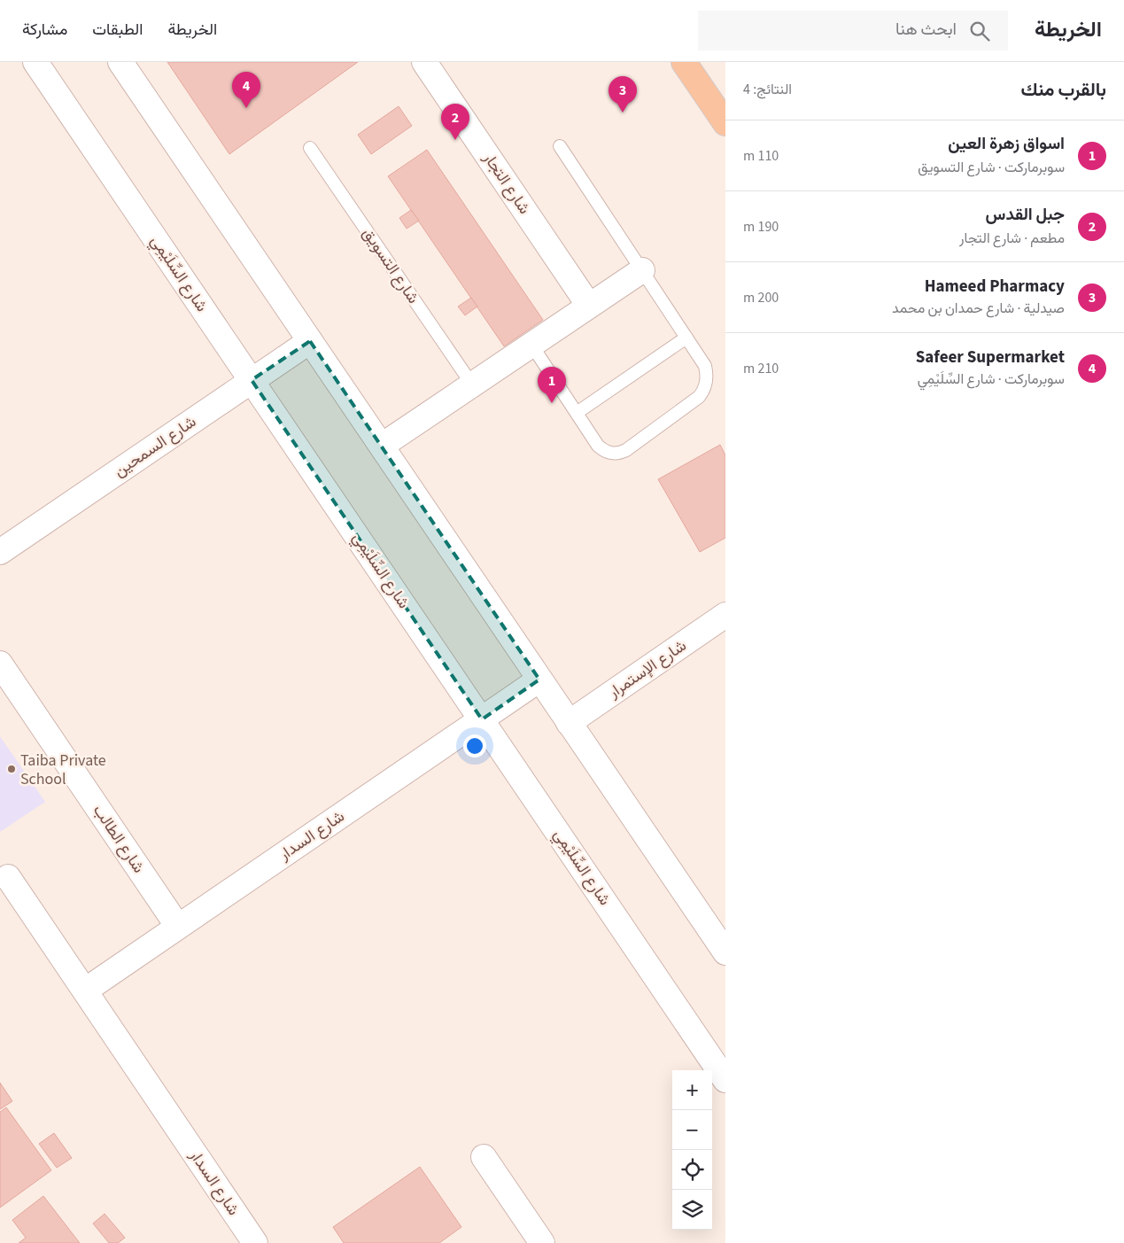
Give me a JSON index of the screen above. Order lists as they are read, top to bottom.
{
  "streets": {
    "street": [
      "شارع التجار",
      "شارع السِّلَيْمِي",
      "شارع السمحين",
      "شارع الإستمرار",
      "شارع السدار",
      "شارع الطالب"
    ],
    "lane": ["شارع التسويق"]
  },
  "crossings": [
    ["شارع السِّلَيْمِي", "شارع السمحين"],
    ["شارع السِّلَيْمِي", "شارع السدار"],
    ["شارع السدار", "شارع الطالب"]
  ],
  "places": ["Taiba Private School"],
  "page": {
    "header": "الخريطة",
    "search": "ابحث هنا",
    "nav": ["الخريطة", "الطبقات", "مشاركة"],
    "heading": ["بالقرب منك", "النتائج: 4"],
    "pins": [
      "4",
      "3",
      "2",
      "1"
    ],
    "list": [
      {
        "mark": "1",
        "name": "اسواق زهرة العين",
        "note": "سوبرماركت · شارع التسويق",
        "value": "110 m"
      },
      {
        "mark": "2",
        "name": "جبل القدس",
        "note": "مطعم · شارع التجار",
        "value": "190 m"
      },
      {
        "mark": "3",
        "name": "Hameed Pharmacy",
        "note": "صيدلية · شارع حمدان بن محمد",
        "value": "200 m"
      },
      {
        "mark": "4",
        "name": "Safeer Supermarket",
        "note": "سوبرماركت · شارع السِّلَيْمِي",
        "value": "210 m"
      }
    ],
    "map_buttons": ["+", "−"]
  }
}
